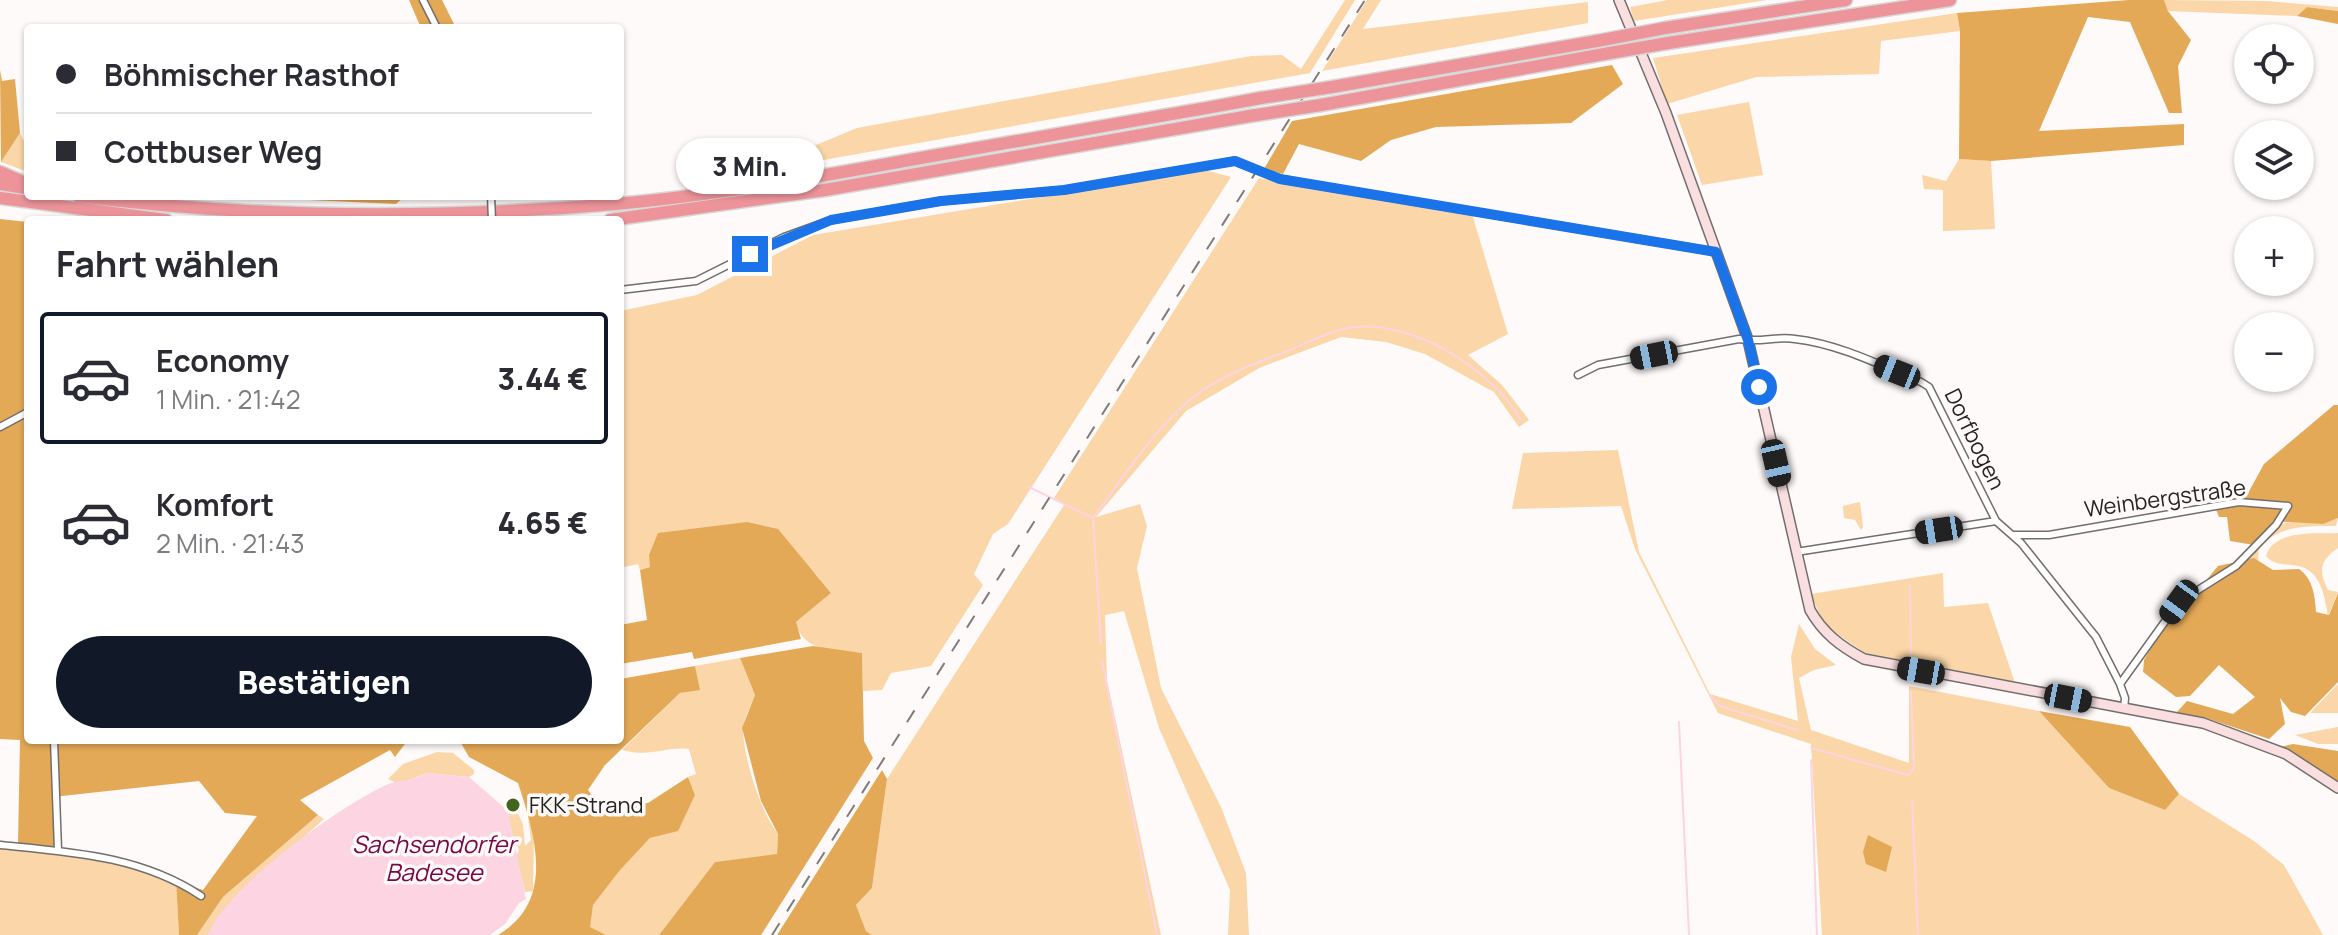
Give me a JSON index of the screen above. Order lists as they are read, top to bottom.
{
  "streets": {
    "street": ["Dorfbogen", "Weinbergstraße"]
  },
  "crossings": [
    ["Dorfbogen", "Weinbergstraße"]
  ],
  "water": ["Sachsendorfer Badesee"],
  "places": ["FKK-Strand"],
  "page": {
    "map_buttons": ["+", "−"],
    "banner": ["Böhmischer Rasthof", "Cottbuser Weg"],
    "bubble": "3 Min.",
    "heading": "Fahrt wählen",
    "list": [
      {
        "name": "Economy",
        "note": "1 Min. · 21:42",
        "value": "3.44 €"
      },
      {
        "name": "Komfort",
        "note": "2 Min. · 21:43",
        "value": "4.65 €"
      }
    ],
    "buttons": "Bestätigen"
  }
}
